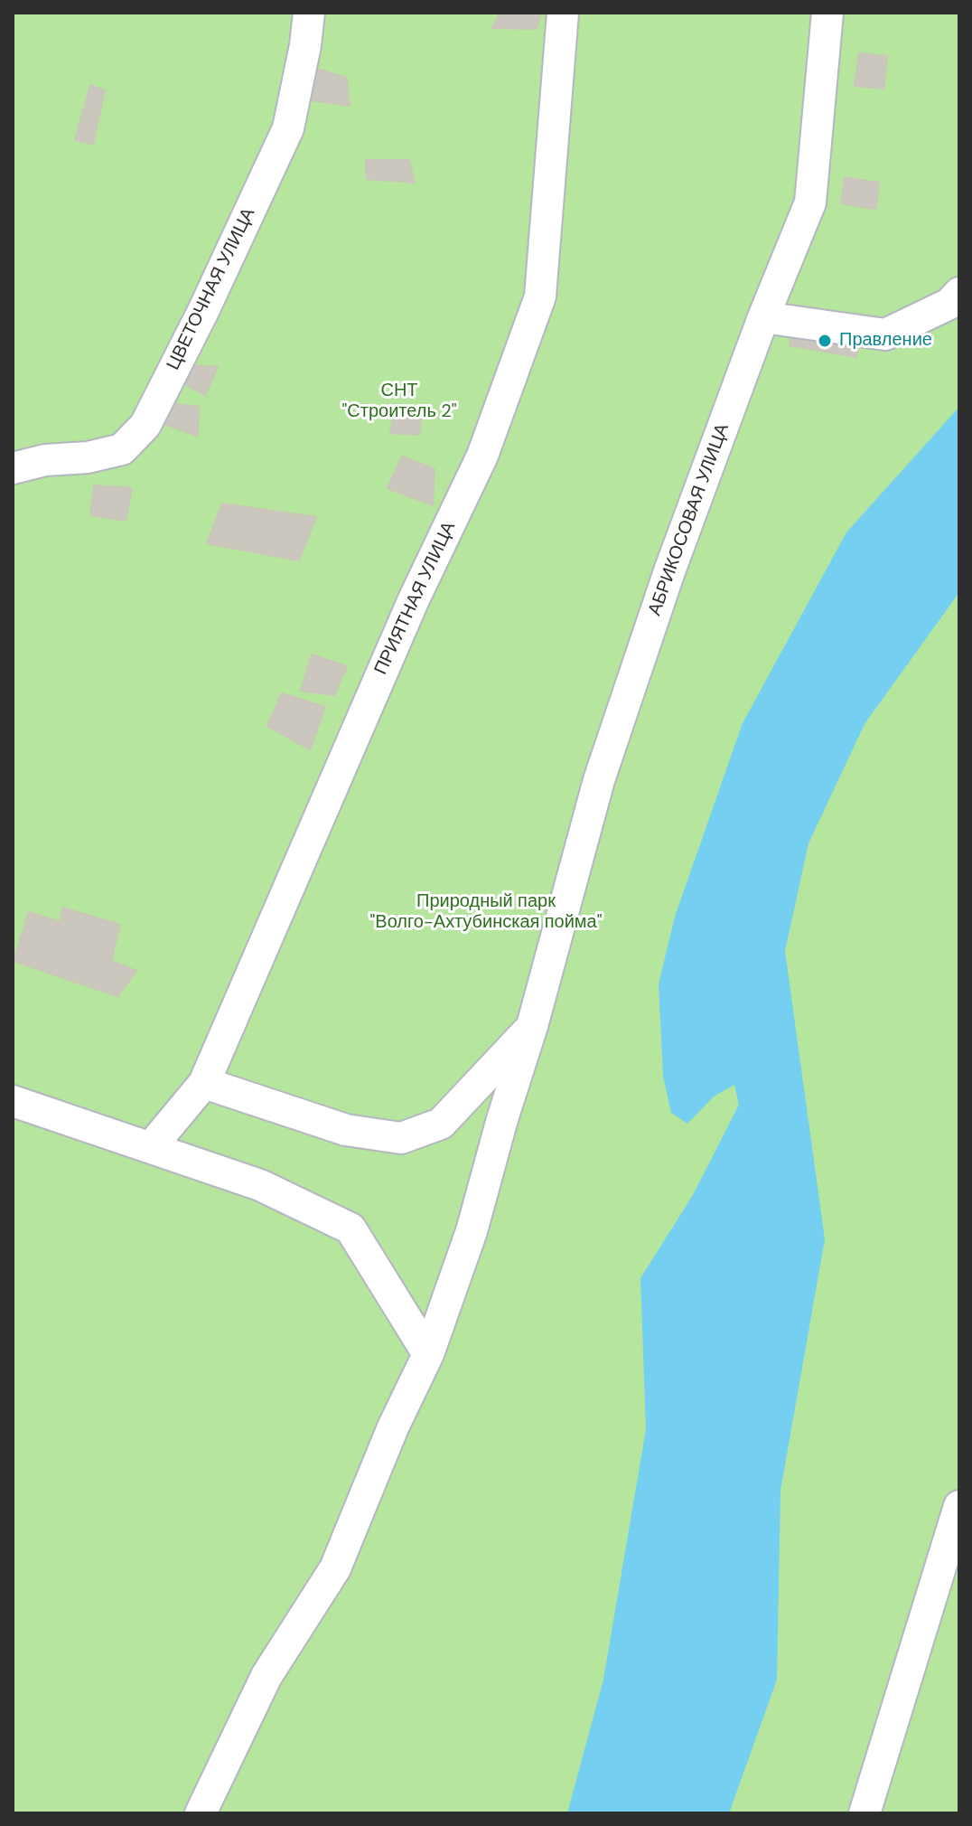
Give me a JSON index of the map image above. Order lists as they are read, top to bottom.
{
  "streets": {
    "street": ["ЦВЕТОЧНАЯ УЛИЦА", "АБРИКОСОВАЯ УЛИЦА", "ПРИЯТНАЯ УЛИЦА"]
  },
  "parks": ["СНТ \"Строитель 2\"", "Природный парк \"Волго-Ахтубинская пойма\""],
  "places": ["Правление"]
}
